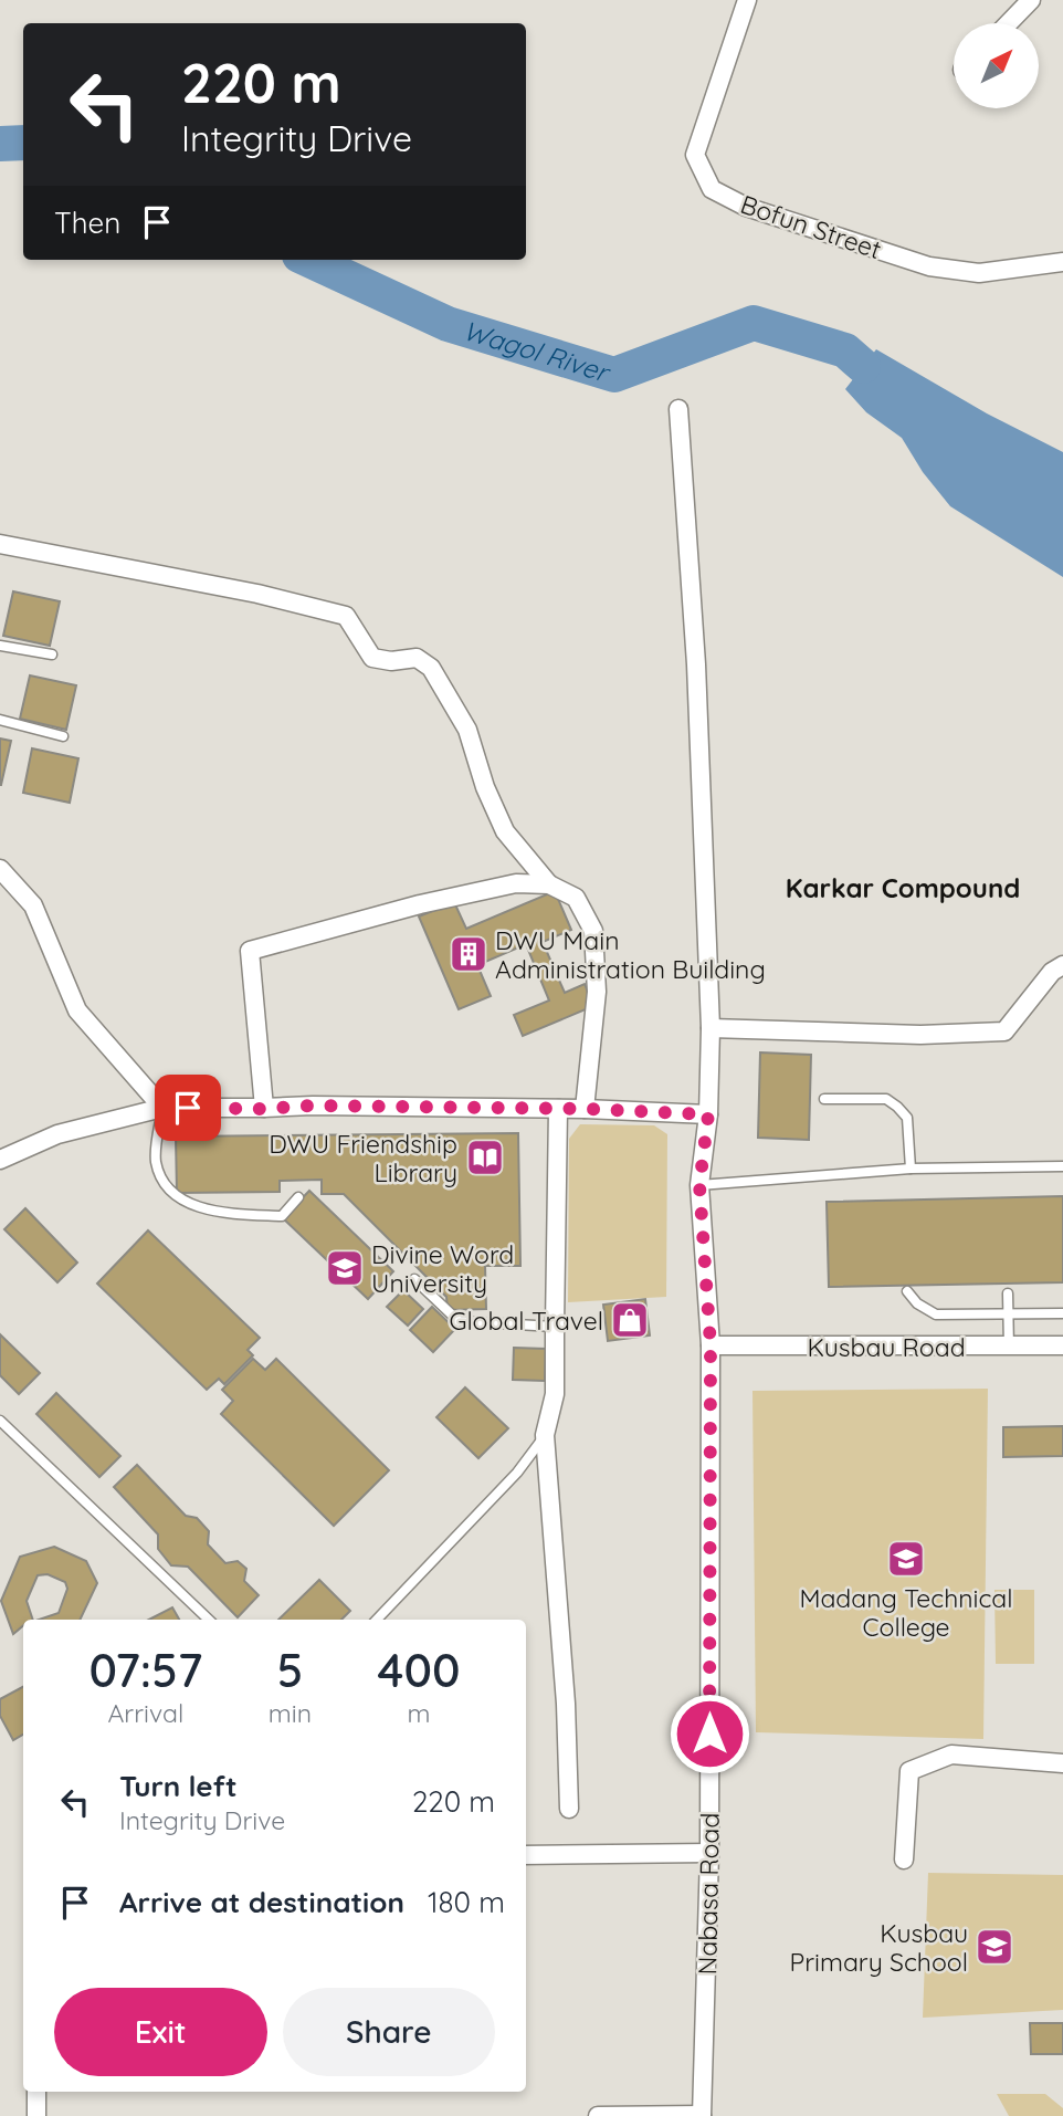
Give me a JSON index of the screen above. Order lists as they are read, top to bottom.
{
  "streets": {
    "street": ["Bofun Street", "Kusbau Road", "Nabasa Road"]
  },
  "crossings": [
    ["Kusbau Road", "Nabasa Road"]
  ],
  "districts": ["Karkar Compound"],
  "water": ["Wagol River"],
  "places": {
    "building": ["DWU Main Administration Building"],
    "library": ["DWU Friendship Library"],
    "school or university": ["Divine Word University", "Madang Technical College", "Kusbau Primary School"],
    "shop": ["Global Travel"]
  },
  "north": "top right",
  "page": {
    "turn": ["220 m", "Integrity Drive"],
    "then": "Then",
    "eta": [
      "07:57",
      "Arrival",
      "5",
      "min",
      "400",
      "m"
    ],
    "list": [
      {
        "name": "Turn left",
        "note": "Integrity Drive",
        "value": "220 m"
      },
      {
        "name": "Arrive at destination",
        "value": "180 m"
      }
    ],
    "buttons": ["Exit", "Share"]
  }
}
